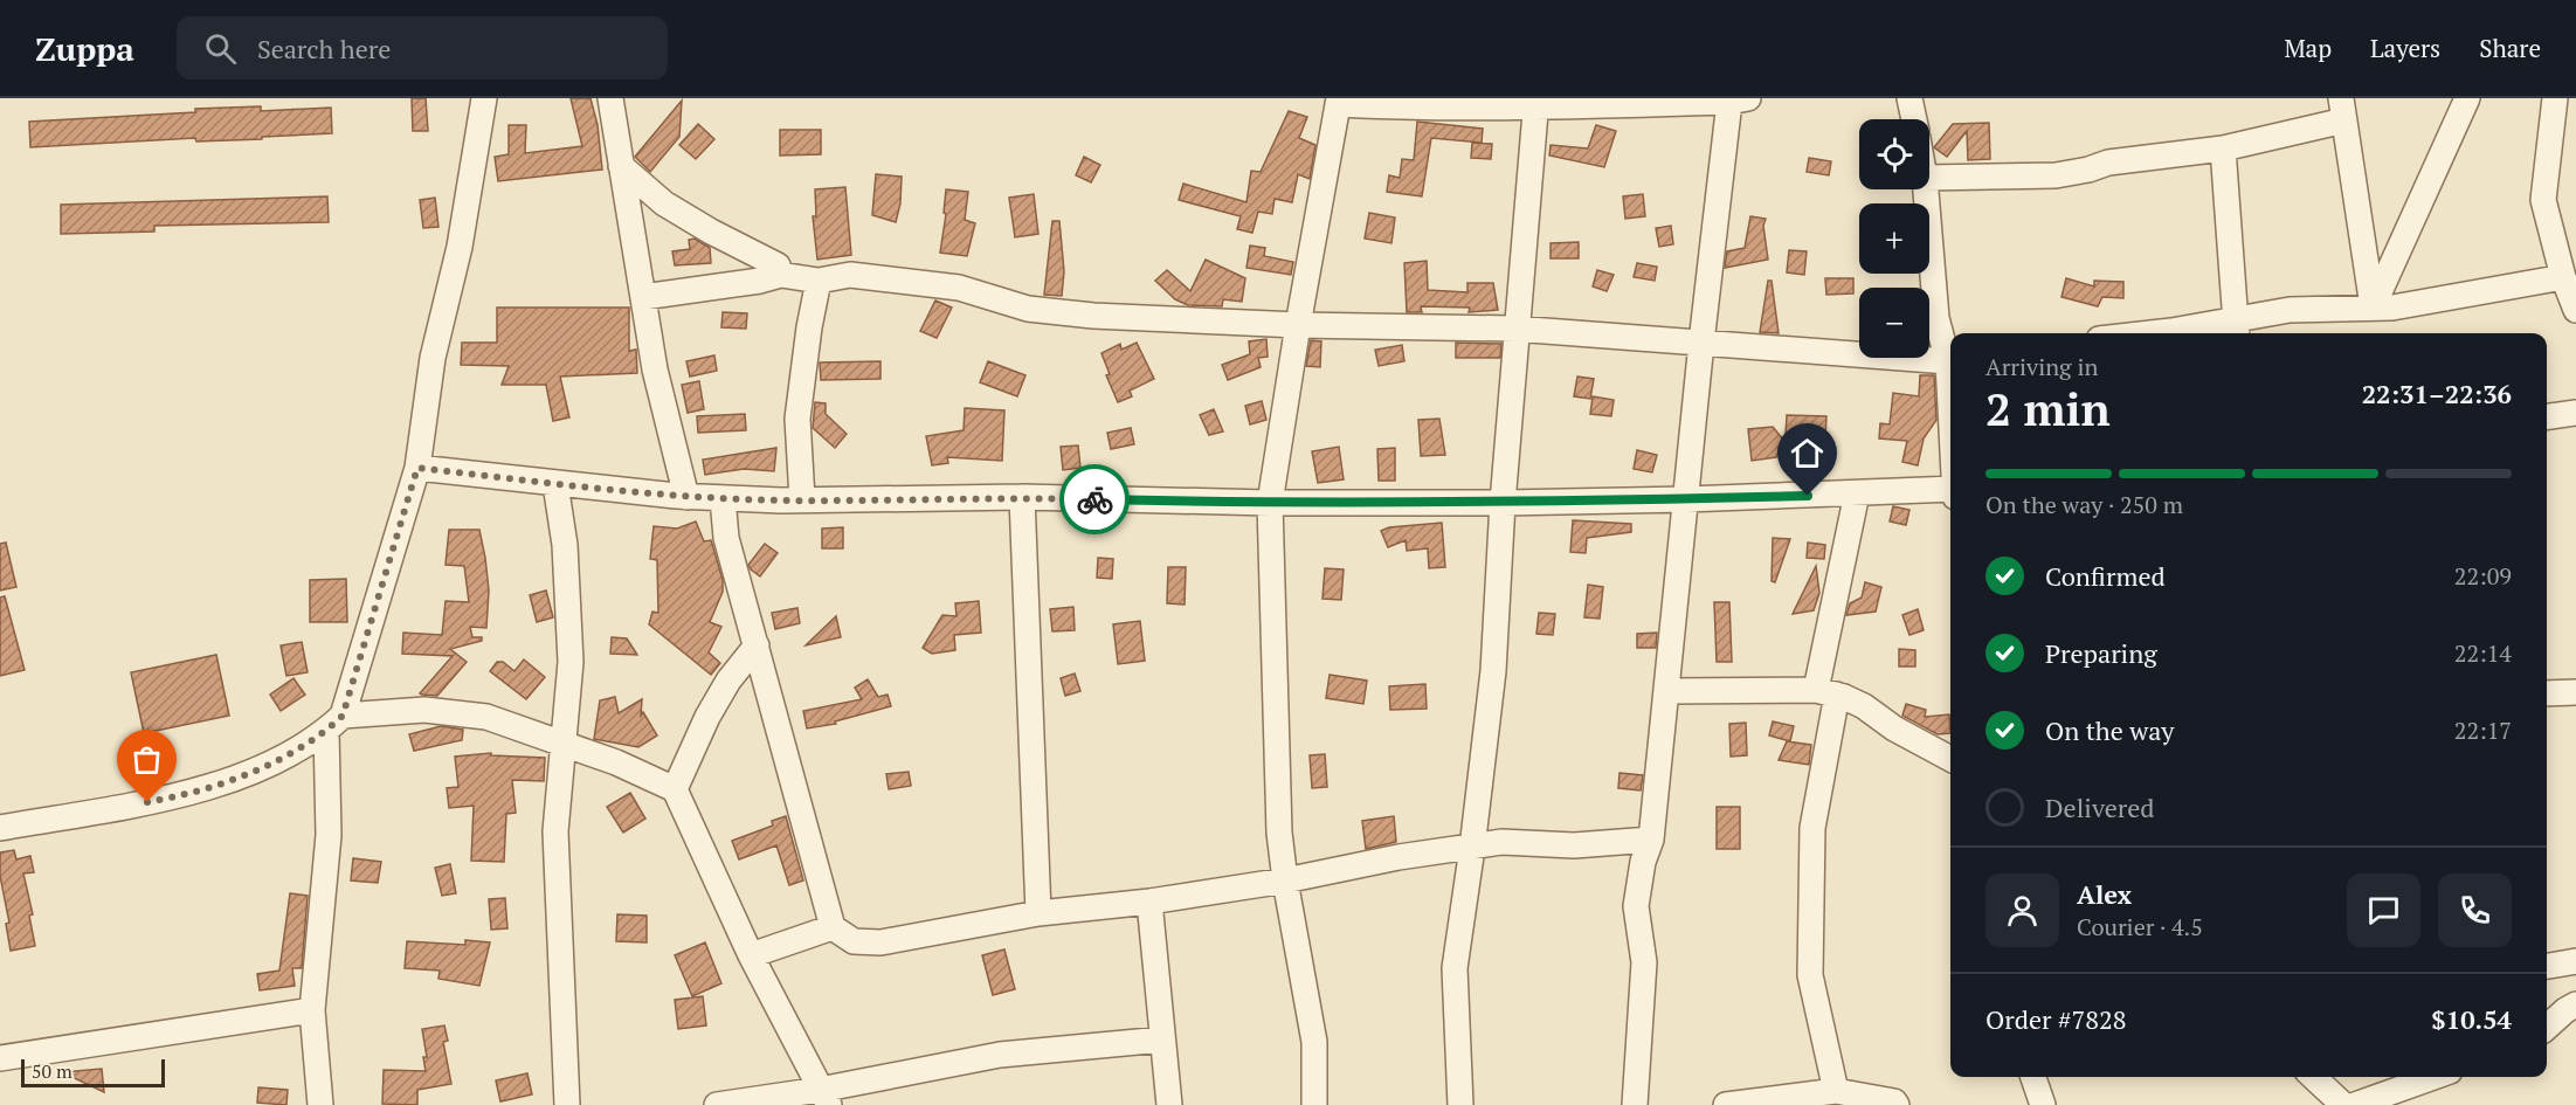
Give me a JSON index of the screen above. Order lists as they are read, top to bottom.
{
  "scale_bar": "50 m",
  "page": {
    "header": "Zuppa",
    "search": "Search here",
    "nav": ["Map", "Layers", "Share"],
    "map_buttons": ["+", "−"],
    "heading": ["2 min", "Arriving in", "22:31–22:36"],
    "panel": [
      "Alex",
      "Courier · 4.5",
      "Order #7828",
      "$10.54"
    ],
    "bar": "On the way · 250 m",
    "list": [
      ["Confirmed", "22:09"],
      ["Preparing", "22:14"],
      ["On the way", "22:17"],
      "Delivered"
    ],
    "scale": "50 m"
  }
}
